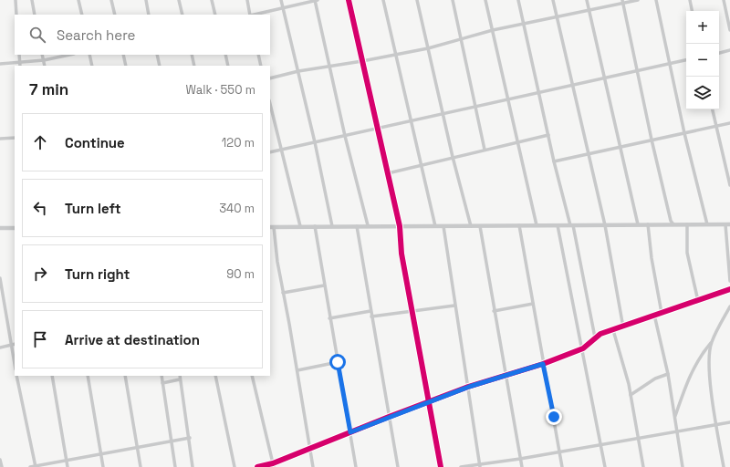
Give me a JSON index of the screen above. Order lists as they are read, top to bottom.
{
  "page": {
    "map_buttons": ["+", "−"],
    "search": "Search here",
    "heading": ["7 min", "Walk · 550 m"],
    "list": [
      ["Continue", "120 m"],
      ["Turn left", "340 m"],
      ["Turn right", "90 m"],
      "Arrive at destination"
    ]
  }
}
